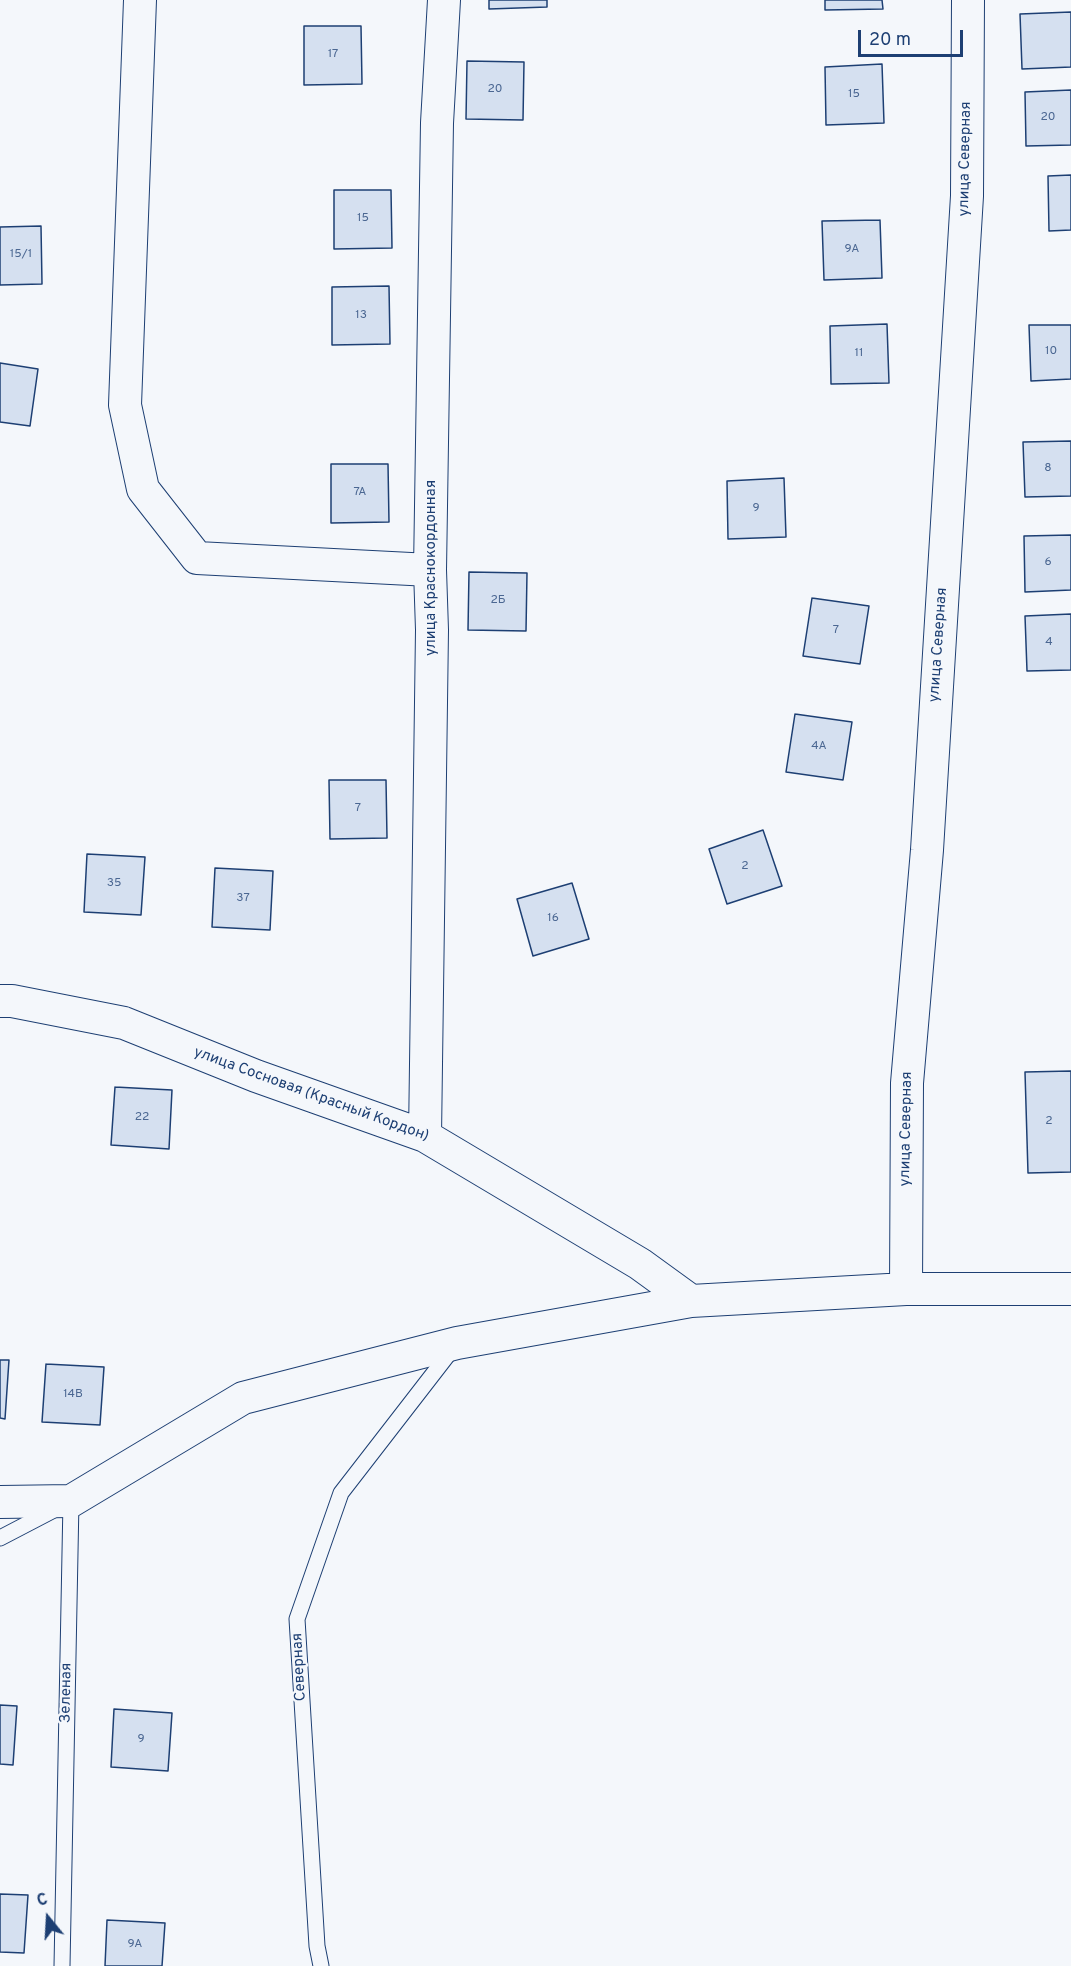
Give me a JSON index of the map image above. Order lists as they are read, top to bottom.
{
  "streets": {
    "street": ["улица Северная", "улица Краснокордонная", "улица Сосновая (Красный Кордон)"],
    "lane": ["Северная", "Зеленая"]
  },
  "crossings": [
    ["улица Краснокордонная", "улица Сосновая (Красный Кордон)"]
  ],
  "house_numbers": [
    "17",
    "20",
    "15",
    "20",
    "15",
    "9А",
    "15/1",
    "13",
    "10",
    "11",
    "8",
    "7А",
    "9",
    "6",
    "2Б",
    "7",
    "4",
    "4А",
    "7",
    "2",
    "35",
    "37",
    "16",
    "22",
    "2",
    "14В",
    "9",
    "9А"
  ],
  "scale_bar": "20 m",
  "north": "top"
}
